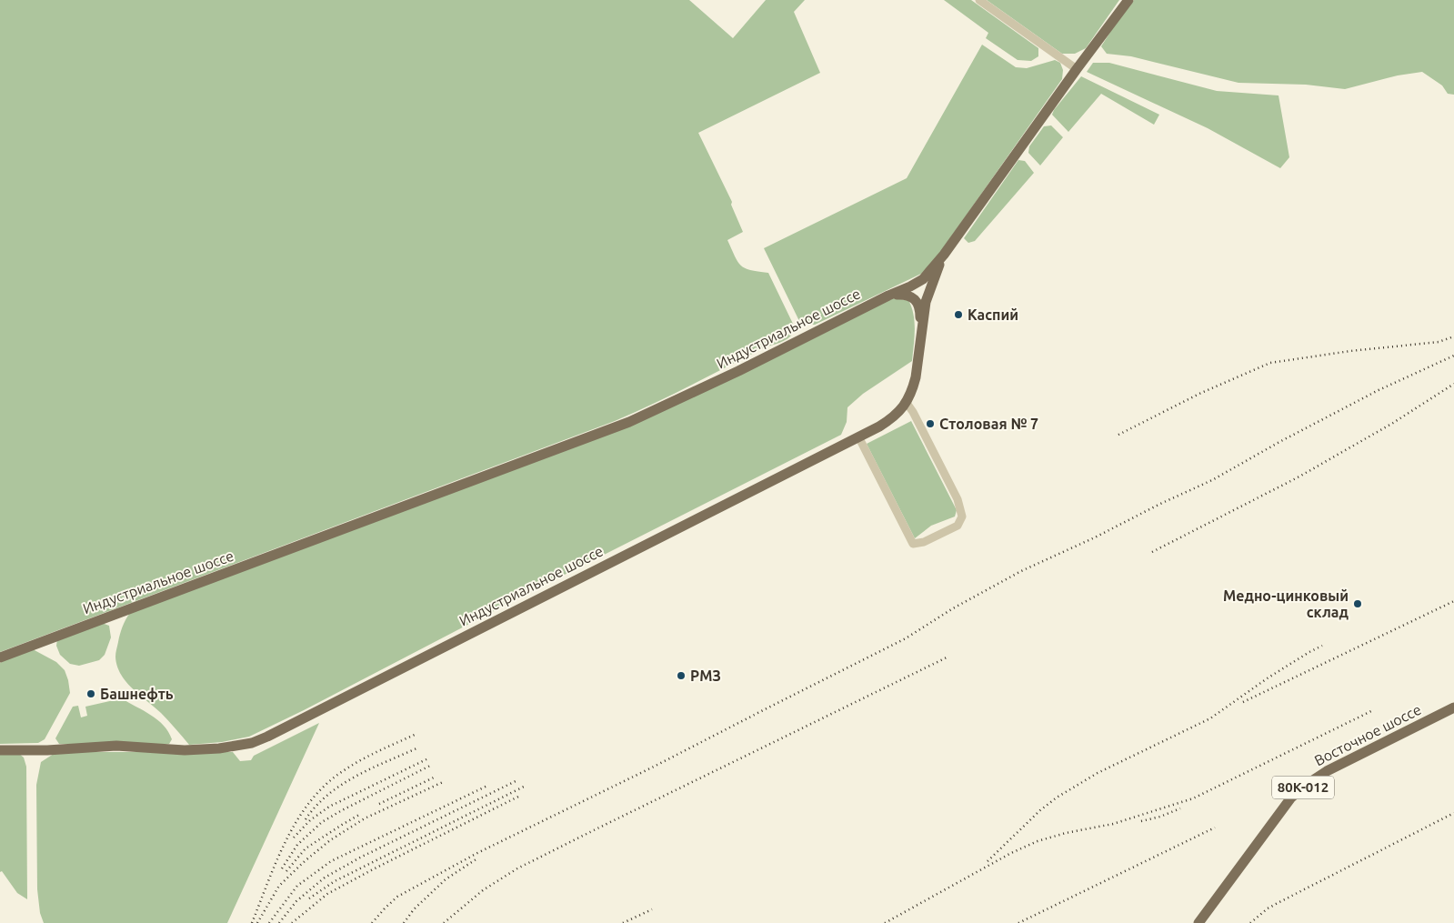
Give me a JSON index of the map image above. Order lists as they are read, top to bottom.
{
  "streets": {
    "main road": ["Индустриальное шоссе", "Восточное шоссе", "80К-012"]
  },
  "places": [
    "Каспий",
    "Столовая № 7",
    "Медно-цинковый склад",
    "РМЗ",
    "Башнефть"
  ]
}
